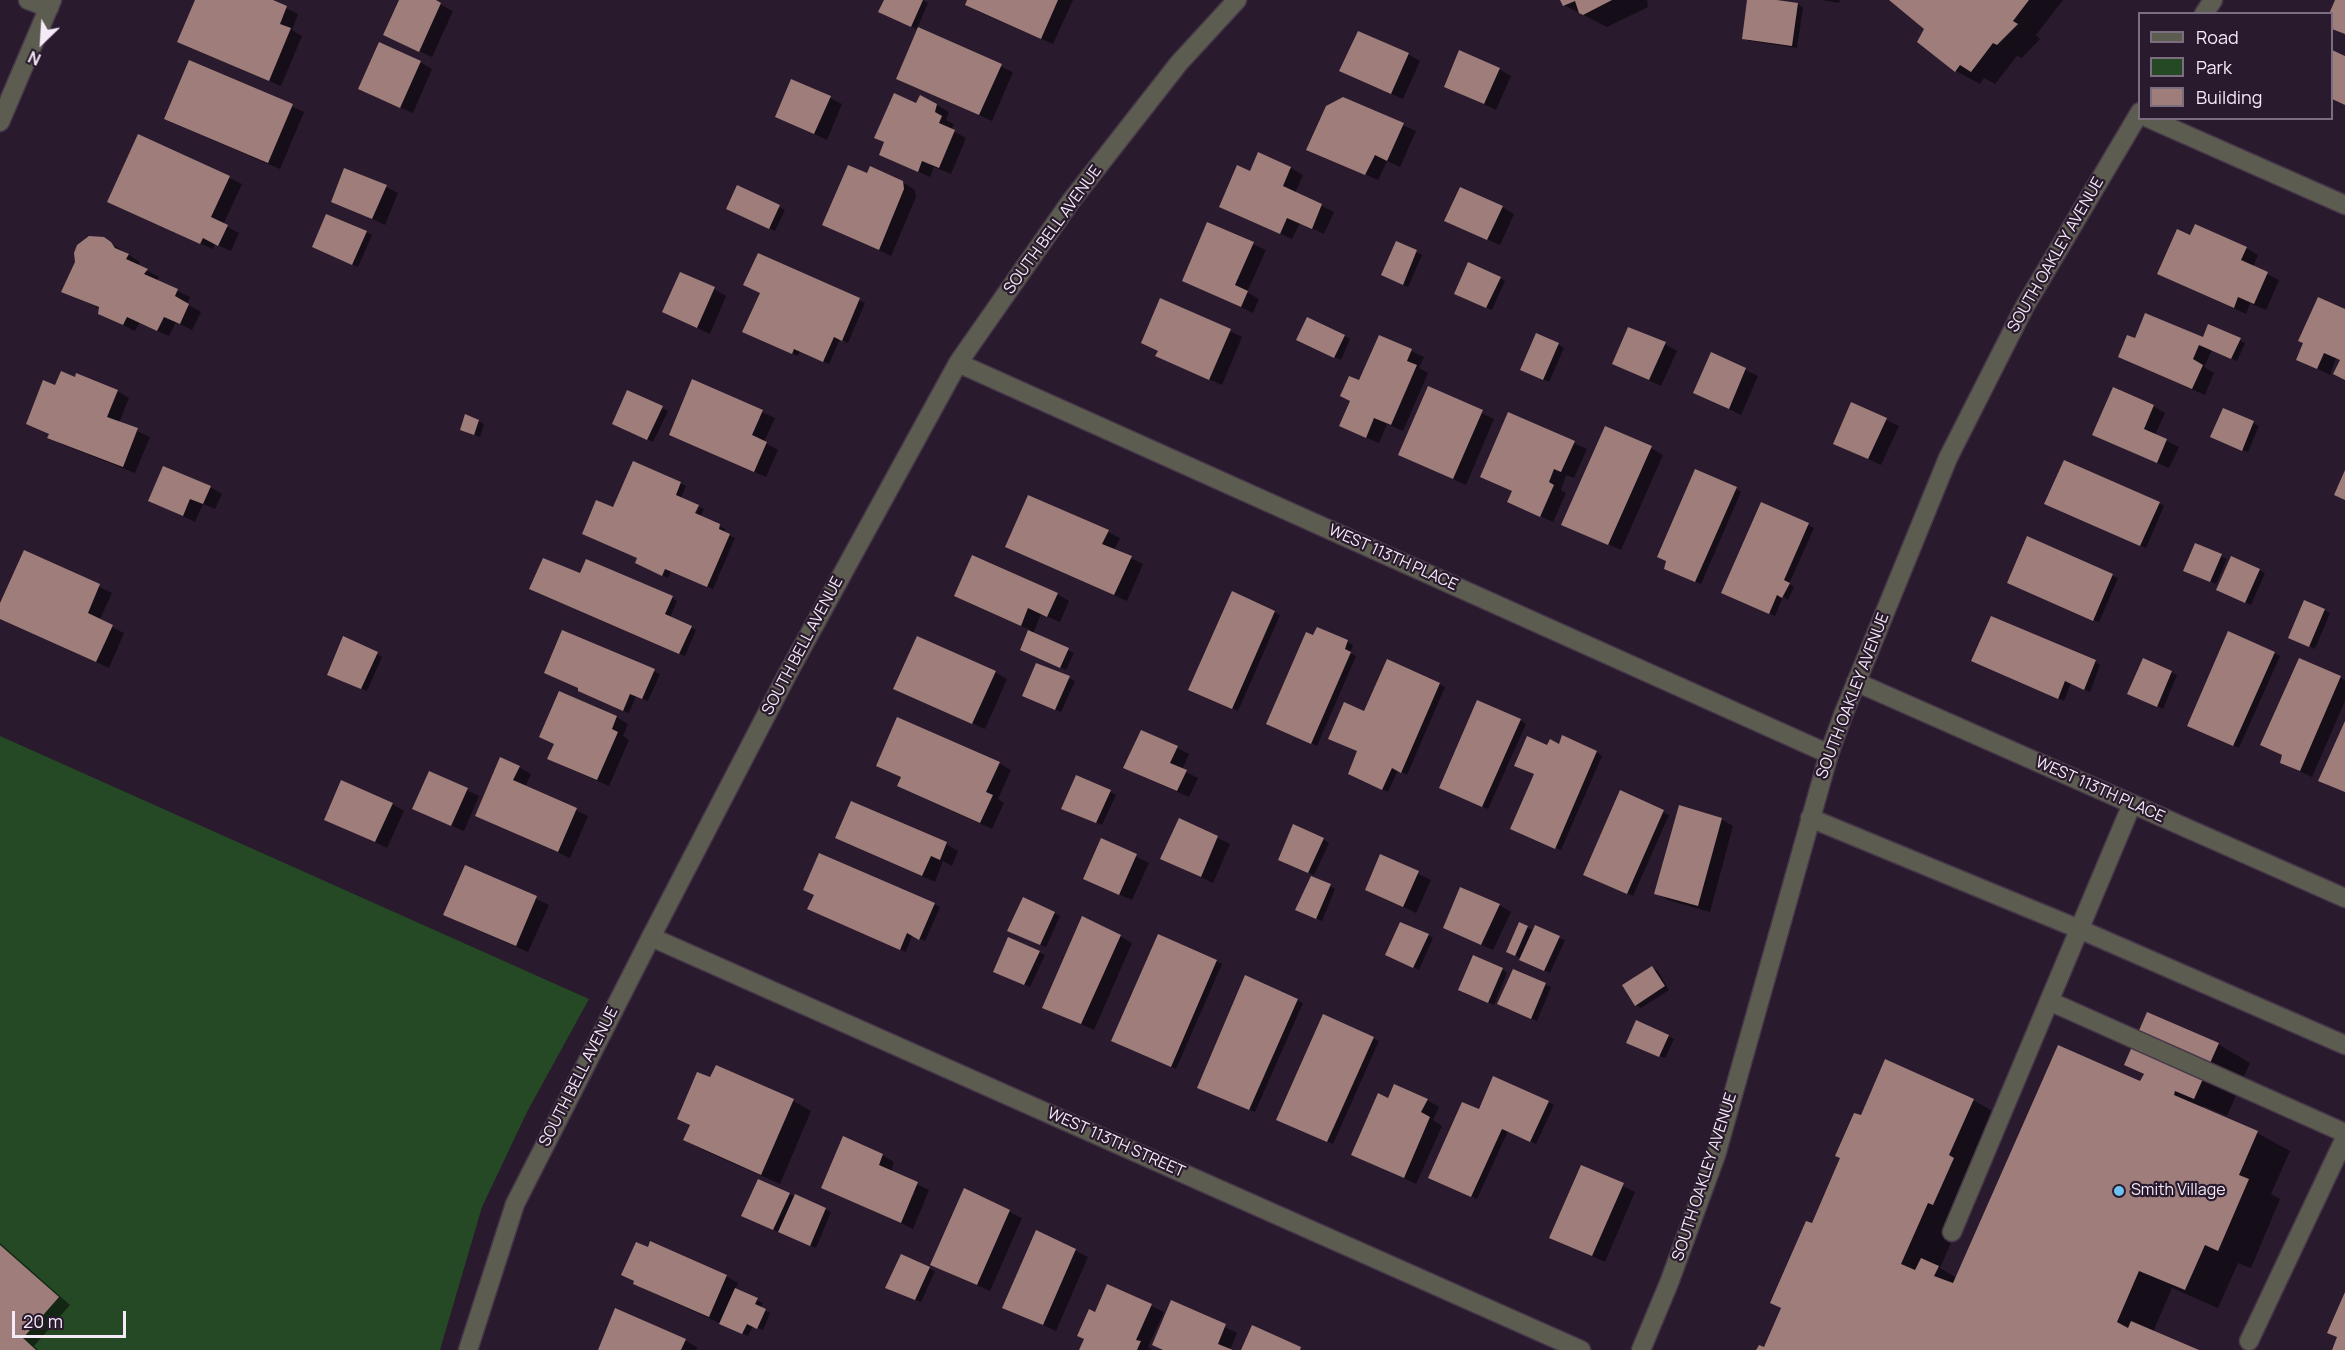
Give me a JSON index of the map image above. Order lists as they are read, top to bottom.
{
  "streets": {
    "street": [
      "SOUTH BELL AVENUE",
      "SOUTH OAKLEY AVENUE",
      "WEST 113TH PLACE",
      "WEST 113TH STREET"
    ]
  },
  "crossings": [
    ["SOUTH BELL AVENUE", "WEST 113TH PLACE"],
    ["SOUTH BELL AVENUE", "WEST 113TH STREET"],
    ["SOUTH OAKLEY AVENUE", "WEST 113TH PLACE"]
  ],
  "places": ["Smith Village"],
  "legend": ["Road", "Park", "Building"],
  "scale_bar": "20 m",
  "north": "bottom left"
}
